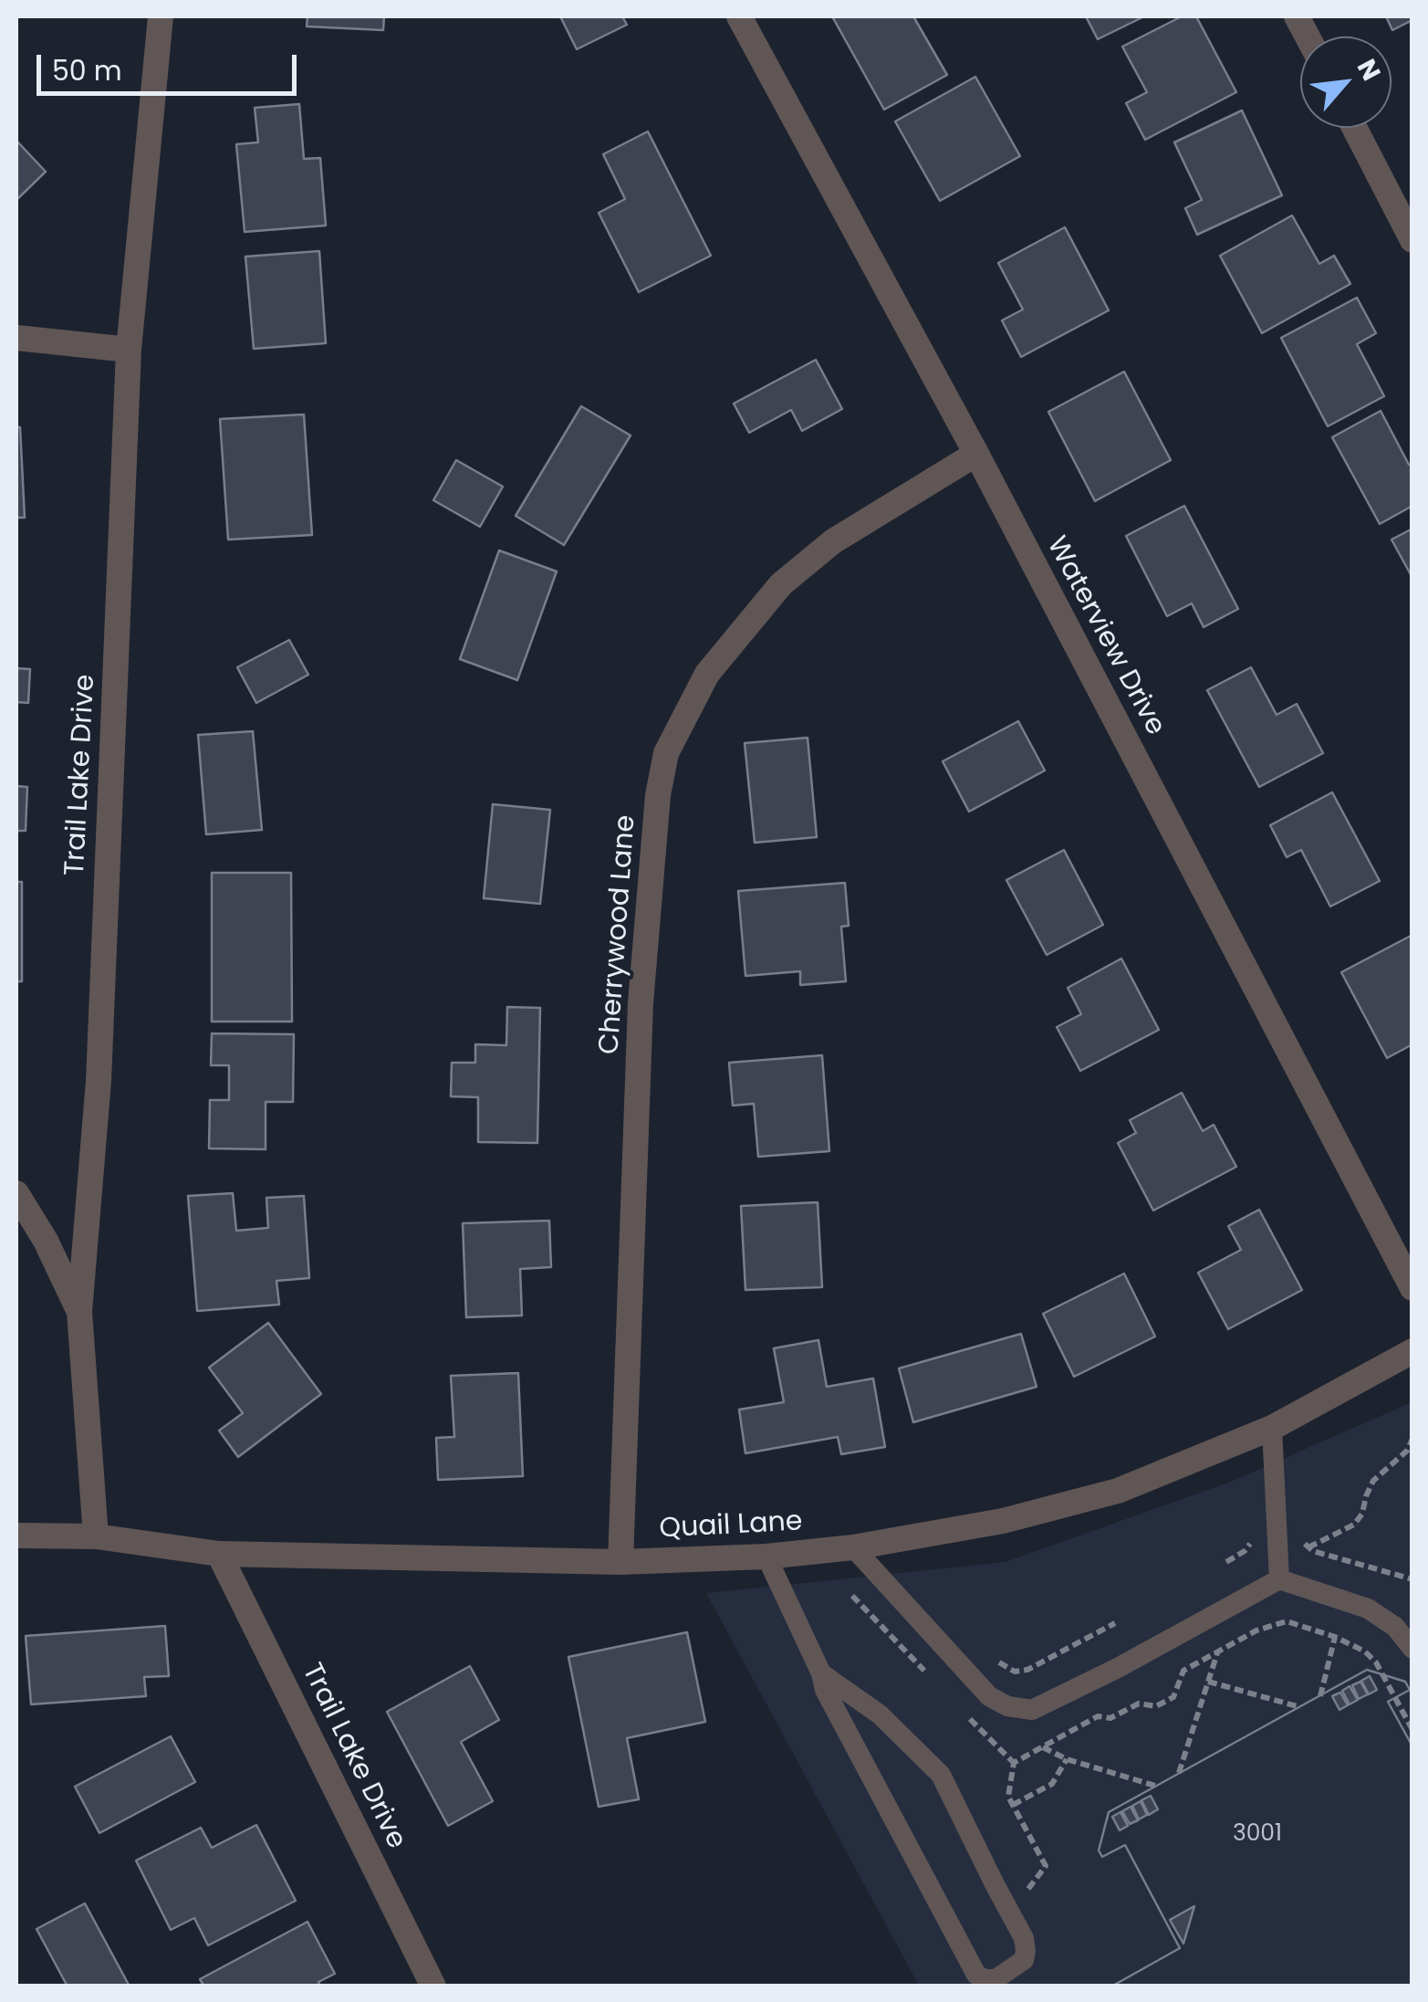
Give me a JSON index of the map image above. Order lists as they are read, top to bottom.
{
  "streets": {
    "street": [
      "Waterview Drive",
      "Trail Lake Drive",
      "Cherrywood Lane",
      "Quail Lane"
    ]
  },
  "crossings": [
    ["Waterview Drive", "Cherrywood Lane"],
    ["Trail Lake Drive", "Quail Lane"],
    ["Cherrywood Lane", "Quail Lane"]
  ],
  "house_numbers": ["3001"],
  "scale_bar": "50 m",
  "north": "top right"
}
